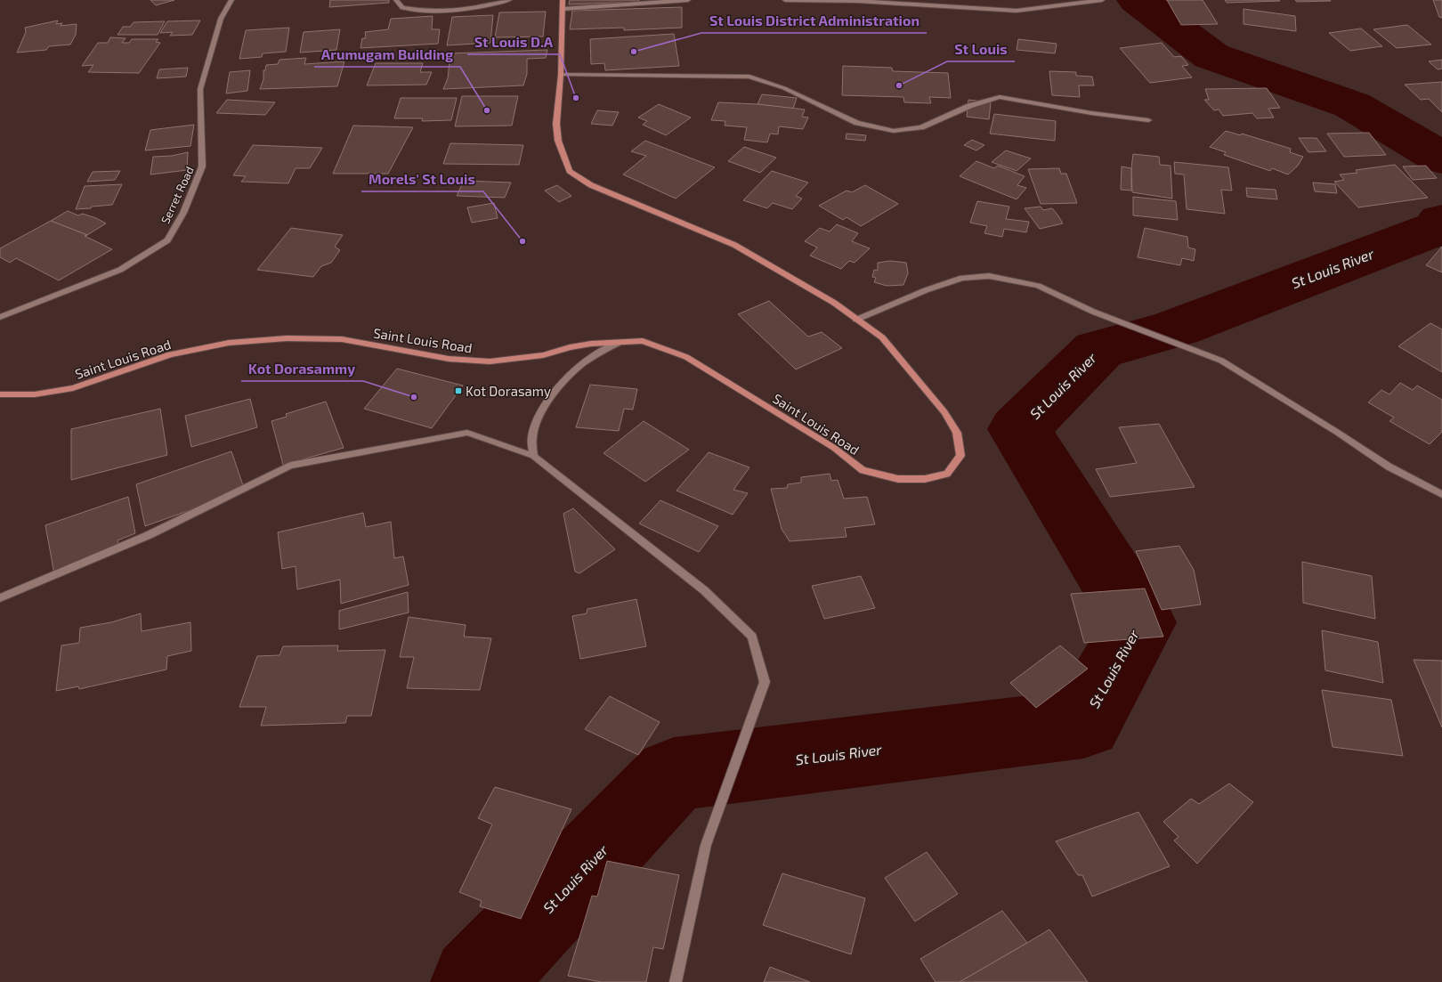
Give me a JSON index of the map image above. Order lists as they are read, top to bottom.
{
  "streets": {
    "main road": ["Saint Louis Road"],
    "street": ["Serret Road"]
  },
  "water": ["St Louis River"],
  "places": {
    "other": [
      "St Louis District Administration",
      "St Louis",
      "St Louis D.A",
      "Arumugam Building",
      "Morels' St Louis",
      "Kot Dorasammy"
    ],
    "transit": ["Kot Dorasamy"]
  }
}
